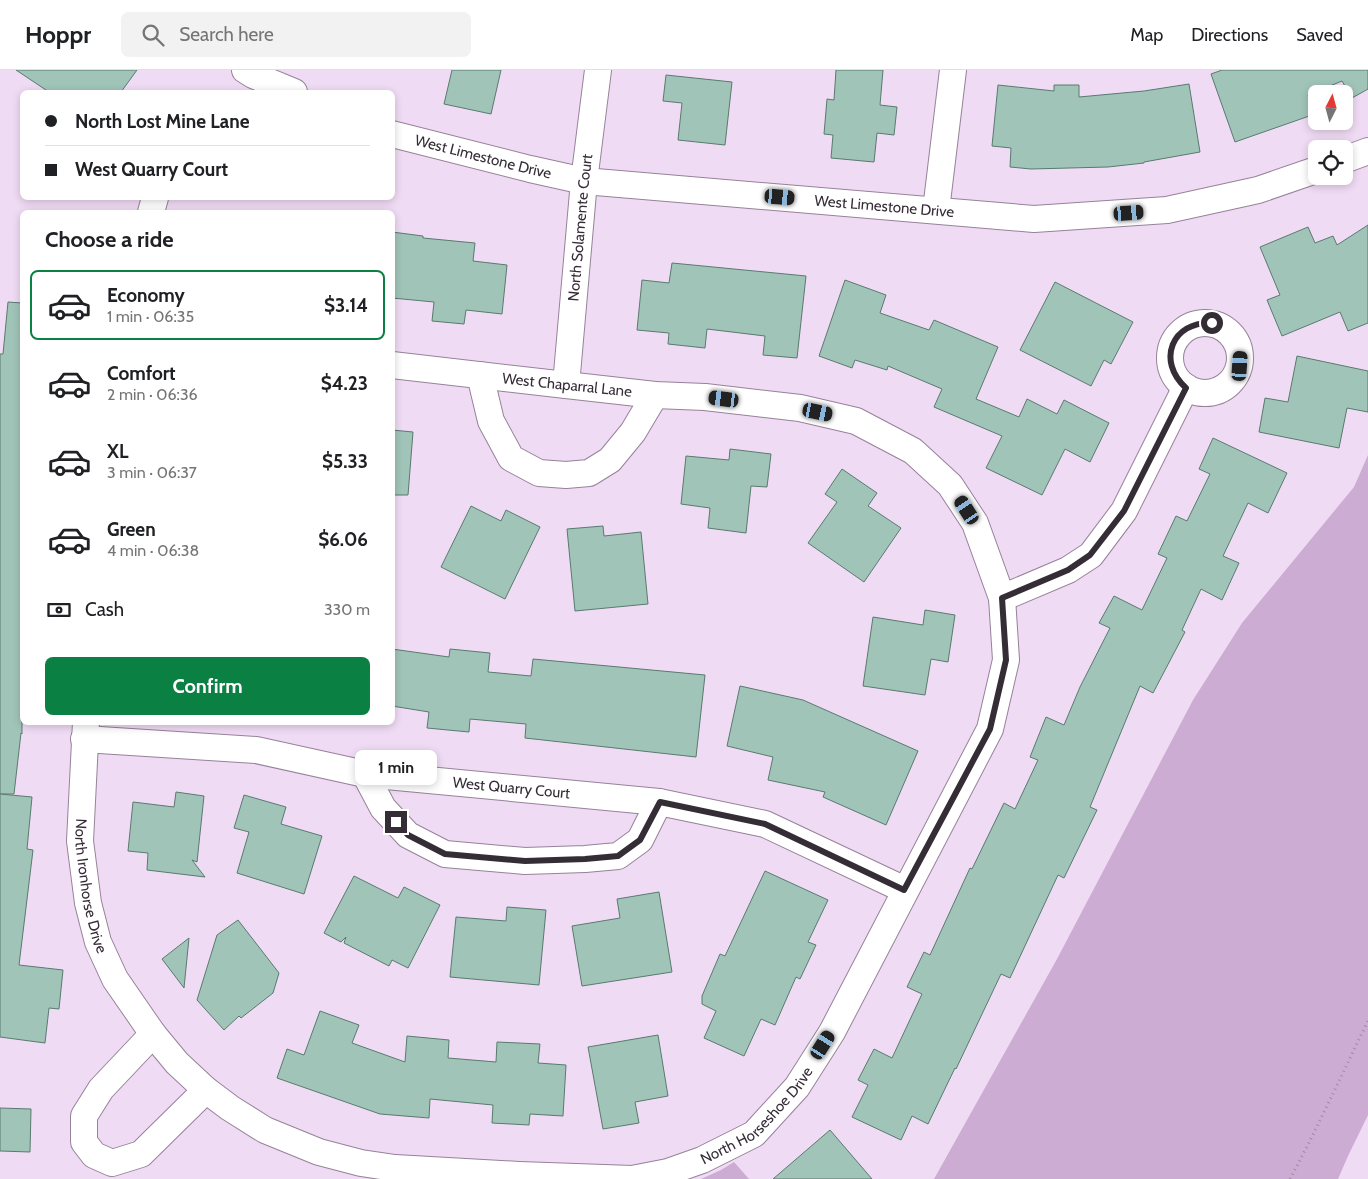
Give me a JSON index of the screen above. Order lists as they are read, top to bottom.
{
  "streets": {
    "street": [
      "West Limestone Drive",
      "North Solamente Court",
      "West Chaparral Lane",
      "West Quarry Court",
      "North Ironhorse Drive",
      "North Horseshoe Drive"
    ]
  },
  "crossings": [
    ["West Limestone Drive", "North Solamente Court"],
    ["North Solamente Court", "West Chaparral Lane"],
    ["West Chaparral Lane", "North Horseshoe Drive"],
    ["West Quarry Court", "North Ironhorse Drive"],
    ["West Quarry Court", "North Horseshoe Drive"],
    ["North Ironhorse Drive", "North Horseshoe Drive"]
  ],
  "north": "top",
  "page": {
    "header": "Hoppr",
    "search": "Search here",
    "nav": ["Map", "Directions", "Saved"],
    "banner": ["North Lost Mine Lane", "West Quarry Court"],
    "heading": "Choose a ride",
    "list": [
      {
        "name": "Economy",
        "note": "1 min · 06:35",
        "value": "$3.14"
      },
      {
        "name": "Comfort",
        "note": "2 min · 06:36",
        "value": "$4.23"
      },
      {
        "name": "XL",
        "note": "3 min · 06:37",
        "value": "$5.33"
      },
      {
        "name": "Green",
        "note": "4 min · 06:38",
        "value": "$6.06"
      }
    ],
    "pay": ["Cash", "330 m"],
    "buttons": "Confirm",
    "bubble": "1 min"
  }
}
